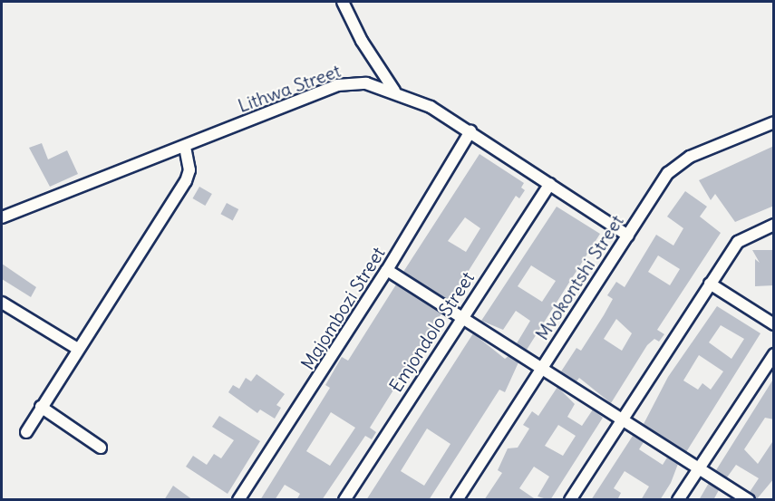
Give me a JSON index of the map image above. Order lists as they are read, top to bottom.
{
  "streets": {
    "street": [
      "Lithwa Street",
      "Mvokontshi Street",
      "Majombozi Street",
      "Emjondolo Street"
    ]
  },
  "crossings": [
    ["Lithwa Street", "Mvokontshi Street"],
    ["Lithwa Street", "Majombozi Street"],
    ["Lithwa Street", "Emjondolo Street"]
  ]
}
